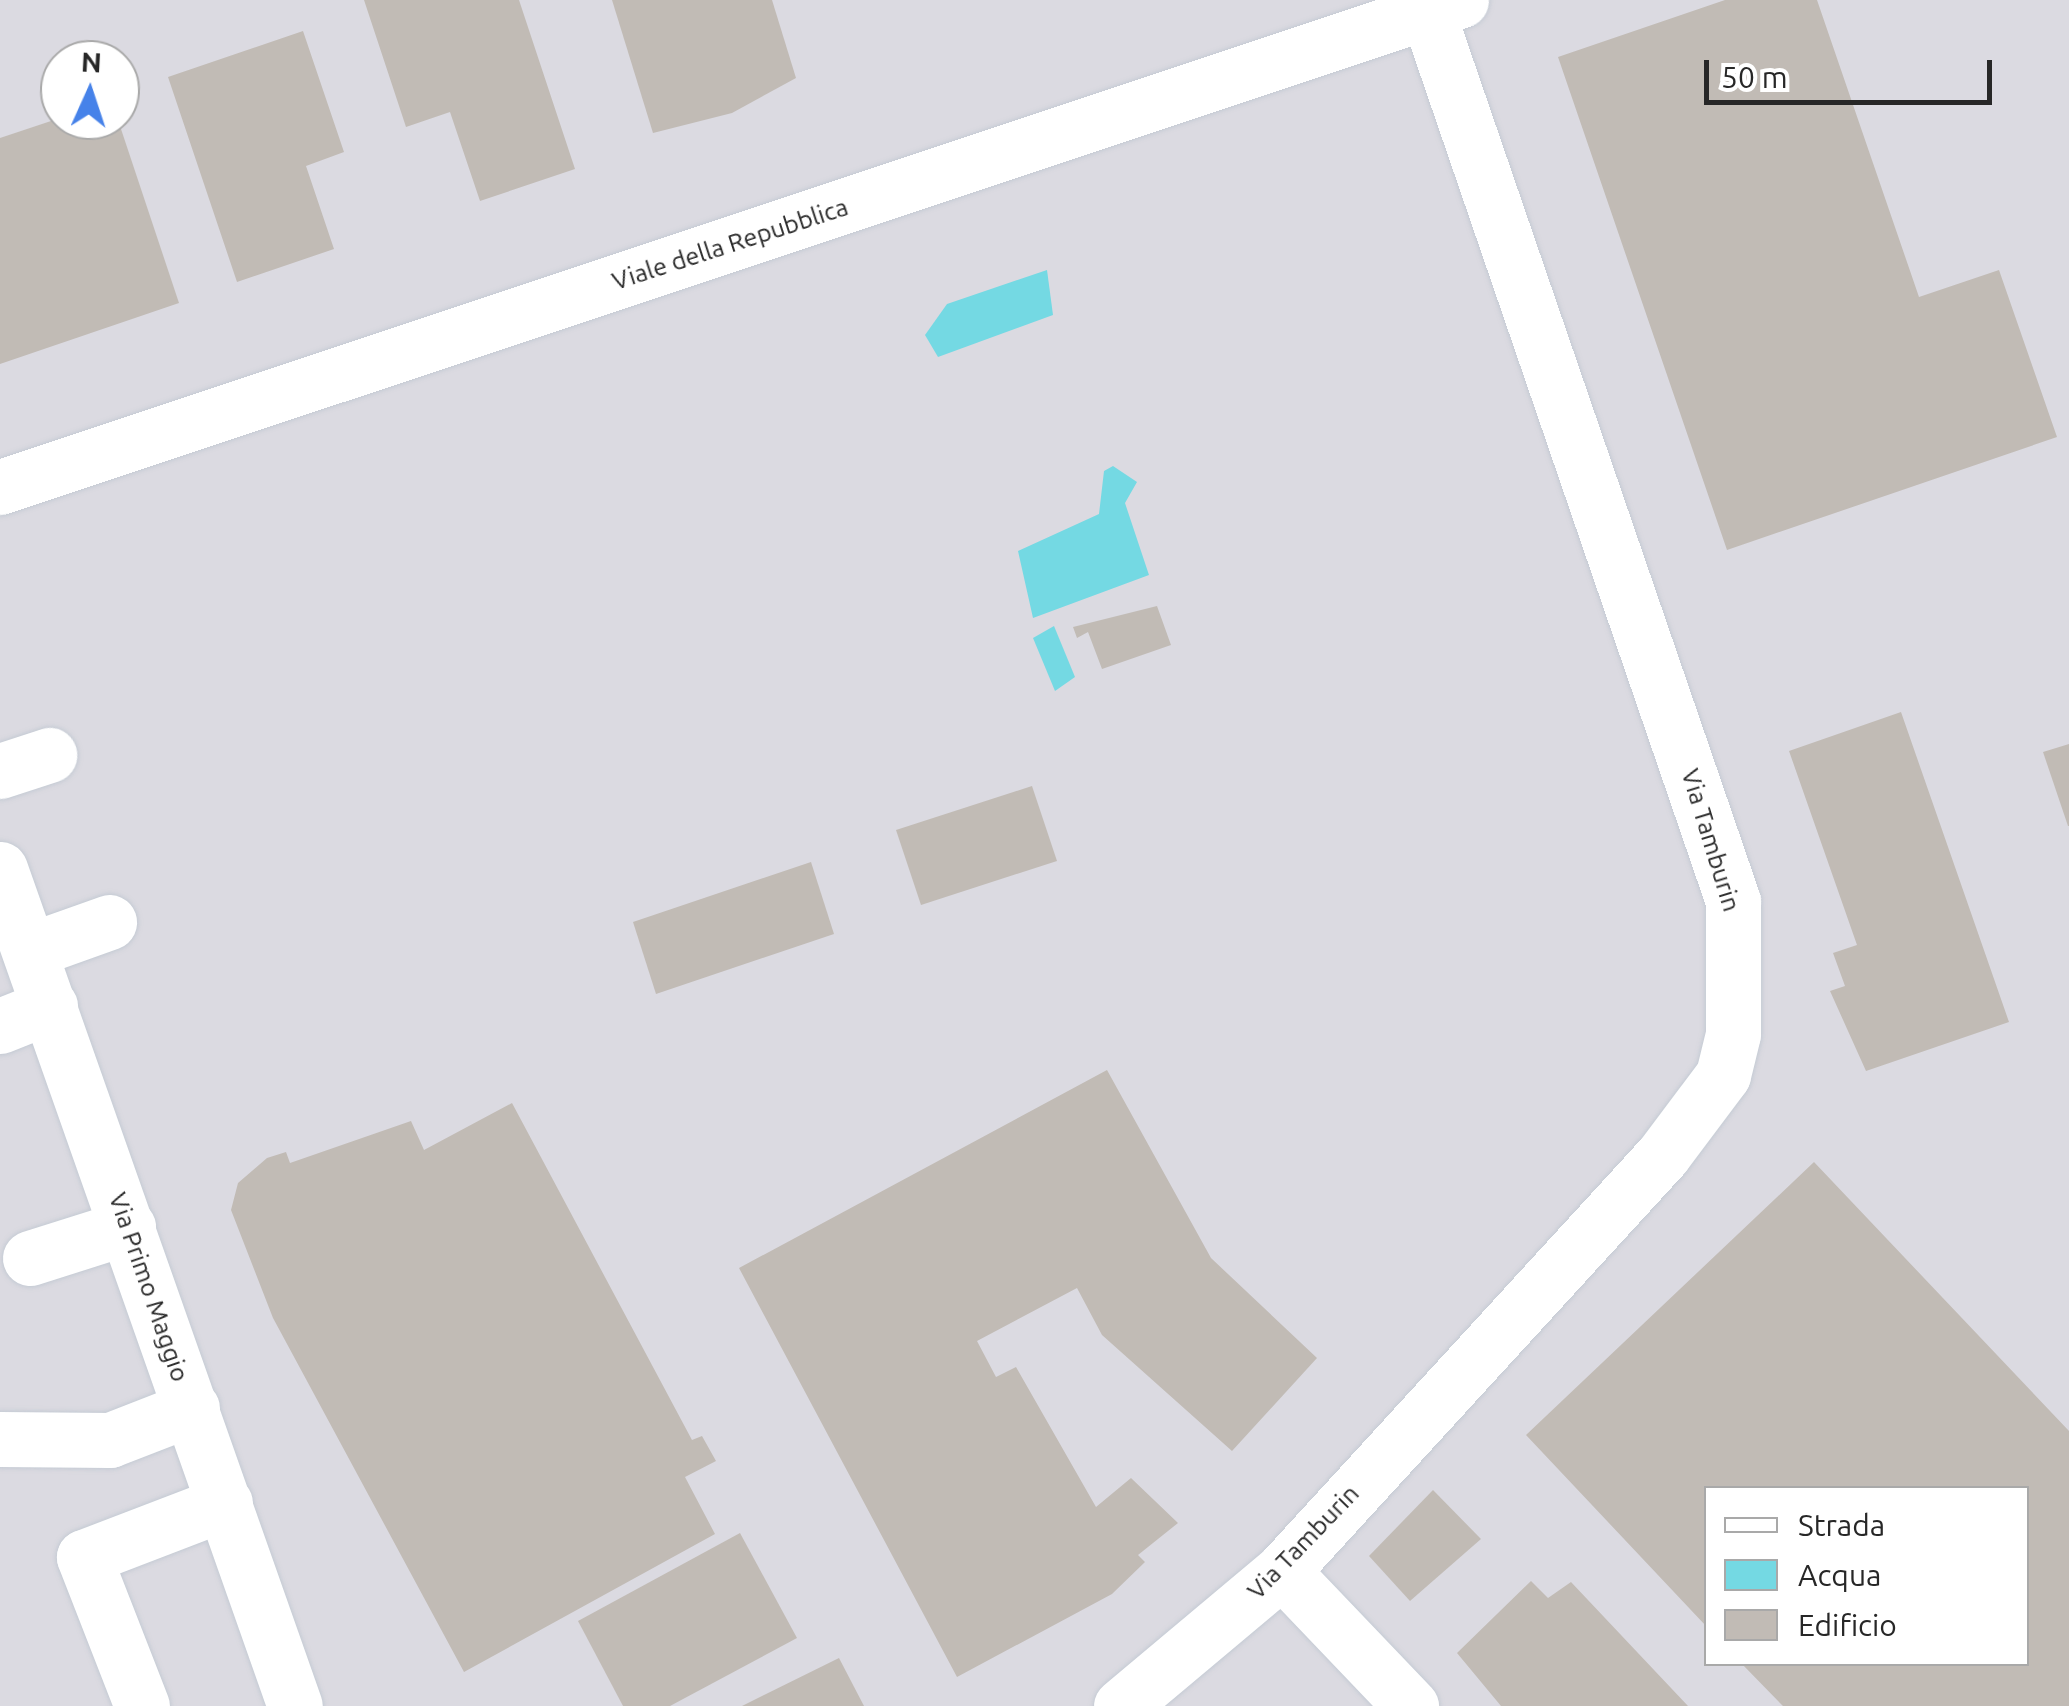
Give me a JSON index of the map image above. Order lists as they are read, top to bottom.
{
  "streets": {
    "street": ["Viale della Repubblica", "Via Tamburin", "Via Primo Maggio"]
  },
  "crossings": [
    ["Viale della Repubblica", "Via Tamburin"]
  ],
  "legend": ["Strada", "Acqua", "Edificio"],
  "scale_bar": "50 m",
  "north": "top"
}
